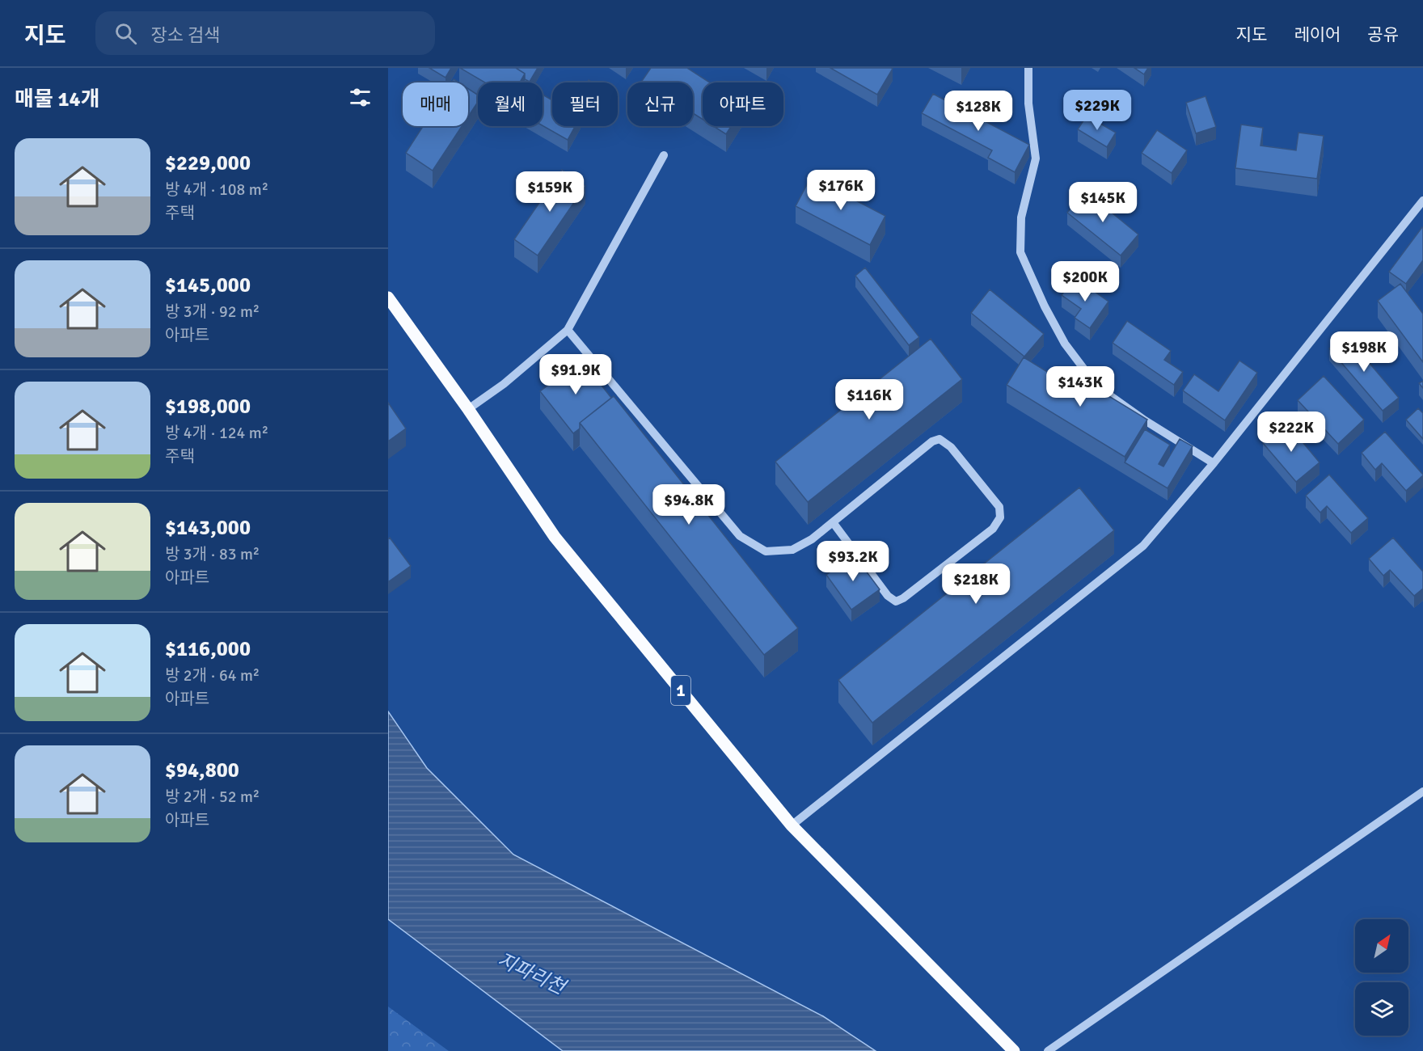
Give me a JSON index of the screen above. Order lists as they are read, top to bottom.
{
  "streets": {
    "main road": ["1"]
  },
  "water": ["지파리천"],
  "north": "top right",
  "page": {
    "header": "지도",
    "search": "장소 검색",
    "nav": ["지도", "레이어", "공유"],
    "heading": "매물 14개",
    "chip": [
      "매매",
      "월세",
      "필터",
      "신규",
      "아파트"
    ],
    "price": [
      "$229K",
      "$128K",
      "$176K",
      "$159K",
      "$145K",
      "$200K",
      "$198K",
      "$91.9K",
      "$143K",
      "$116K",
      "$222K",
      "$94.8K",
      "$93.2K",
      "$218K"
    ],
    "list": [
      {
        "name": "$229,000",
        "note": "방 4개 · 108 m² · 주택"
      },
      {
        "name": "$145,000",
        "note": "방 3개 · 92 m² · 아파트"
      },
      {
        "name": "$198,000",
        "note": "방 4개 · 124 m² · 주택"
      },
      {
        "name": "$143,000",
        "note": "방 3개 · 83 m² · 아파트"
      },
      {
        "name": "$116,000",
        "note": "방 2개 · 64 m² · 아파트"
      },
      {
        "name": "$94,800",
        "note": "방 2개 · 52 m² · 아파트"
      }
    ]
  }
}
